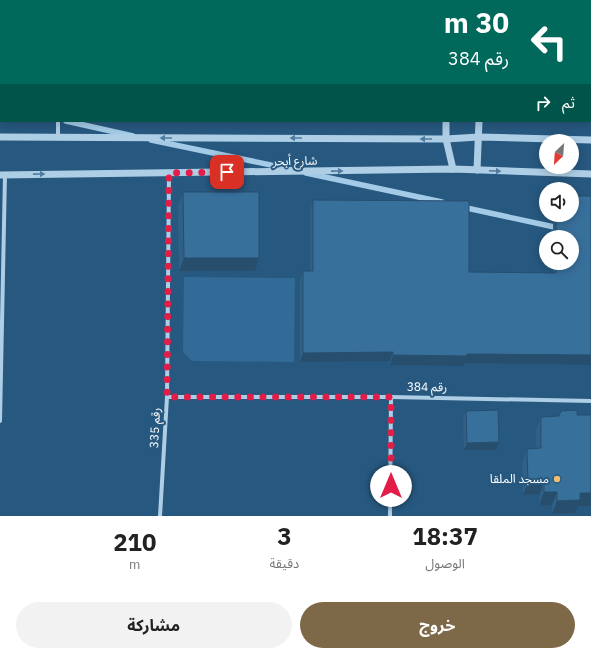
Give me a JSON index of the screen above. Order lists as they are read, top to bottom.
{
  "streets": {
    "street": ["شارع أبحر", "رقم 384", "رقم 335"]
  },
  "crossings": [
    ["شارع أبحر", "رقم 335"],
    ["رقم 384", "رقم 335"]
  ],
  "places": ["مسجد الملقا"],
  "north": "bottom left",
  "page": {
    "turn": ["30 m", "رقم 384"],
    "then": "ثم",
    "eta": [
      "18:37",
      "الوصول",
      "3",
      "دقيقة",
      "210",
      "m"
    ],
    "buttons": ["خروج", "مشاركة"]
  }
}
